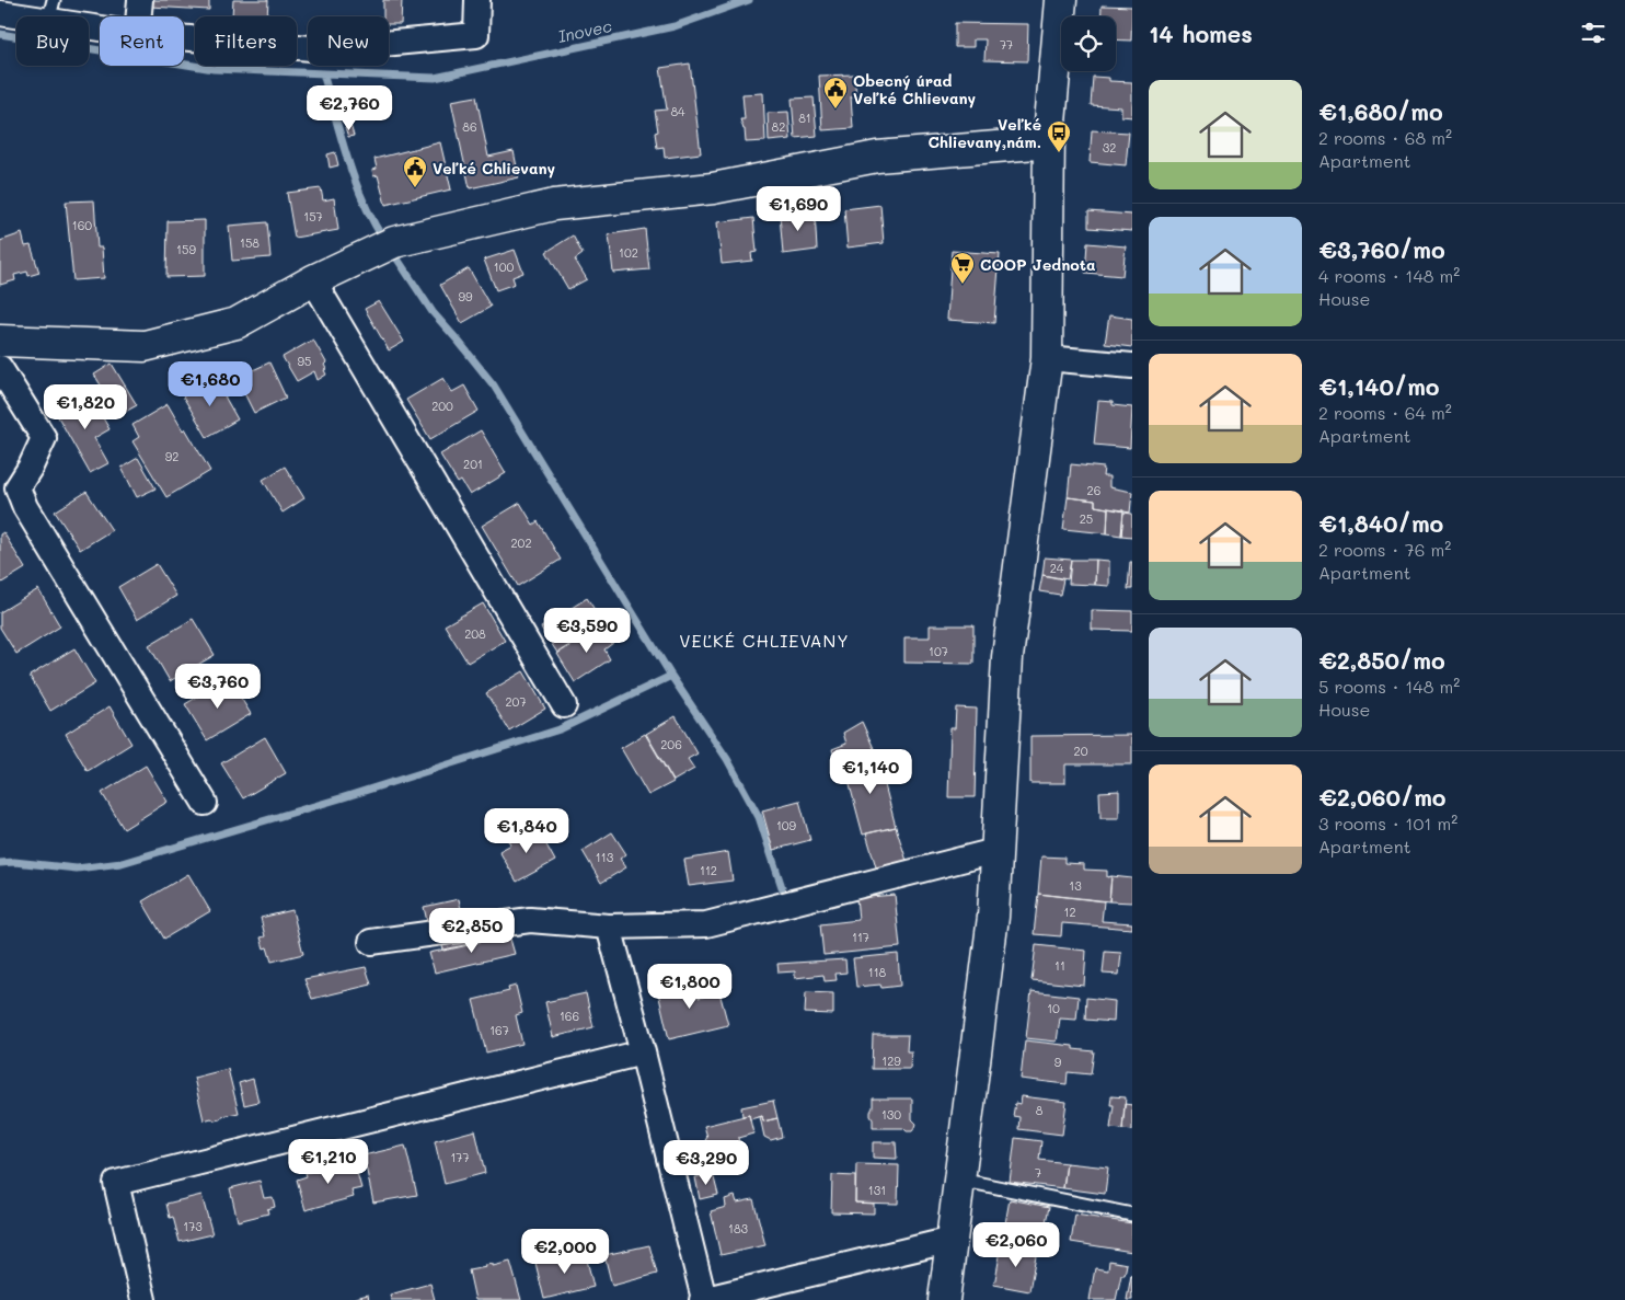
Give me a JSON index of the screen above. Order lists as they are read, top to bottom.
{
  "districts": ["VEĽKÉ CHLIEVANY"],
  "water": ["Inovec"],
  "places": {
    "public building": ["Obecný úrad Veľké Chlievany", "Veľké Chlievany"],
    "bus stop": ["Veľké Chlievany,nám."],
    "supermarket": ["COOP Jednota"]
  },
  "house_numbers": [
    "77",
    "84",
    "81",
    "86",
    "82",
    "32",
    "157",
    "160",
    "158",
    "159",
    "102",
    "100",
    "99",
    "95",
    "200",
    "92",
    "201",
    "26",
    "25",
    "202",
    "24",
    "208",
    "107",
    "207",
    "206",
    "20",
    "109",
    "113",
    "112",
    "13",
    "12",
    "117",
    "11",
    "118",
    "10",
    "166",
    "167",
    "129",
    "9",
    "8",
    "130",
    "177",
    "7",
    "131",
    "173",
    "183"
  ],
  "page": {
    "heading": "14 homes",
    "chip": [
      "Buy",
      "Rent",
      "Filters",
      "New"
    ],
    "list": [
      {
        "name": "€1,680/mo",
        "note": "2 rooms · 68 m² · Apartment"
      },
      {
        "name": "€3,760/mo",
        "note": "4 rooms · 148 m² · House"
      },
      {
        "name": "€1,140/mo",
        "note": "2 rooms · 64 m² · Apartment"
      },
      {
        "name": "€1,840/mo",
        "note": "2 rooms · 76 m² · Apartment"
      },
      {
        "name": "€2,850/mo",
        "note": "5 rooms · 148 m² · House"
      },
      {
        "name": "€2,060/mo",
        "note": "3 rooms · 101 m² · Apartment"
      }
    ],
    "price": [
      "€2,760",
      "€1,690",
      "€1,680",
      "€1,820",
      "€3,590",
      "€3,760",
      "€1,140",
      "€1,840",
      "€2,850",
      "€1,800",
      "€1,210",
      "€3,290",
      "€2,060",
      "€2,000"
    ]
  }
}
